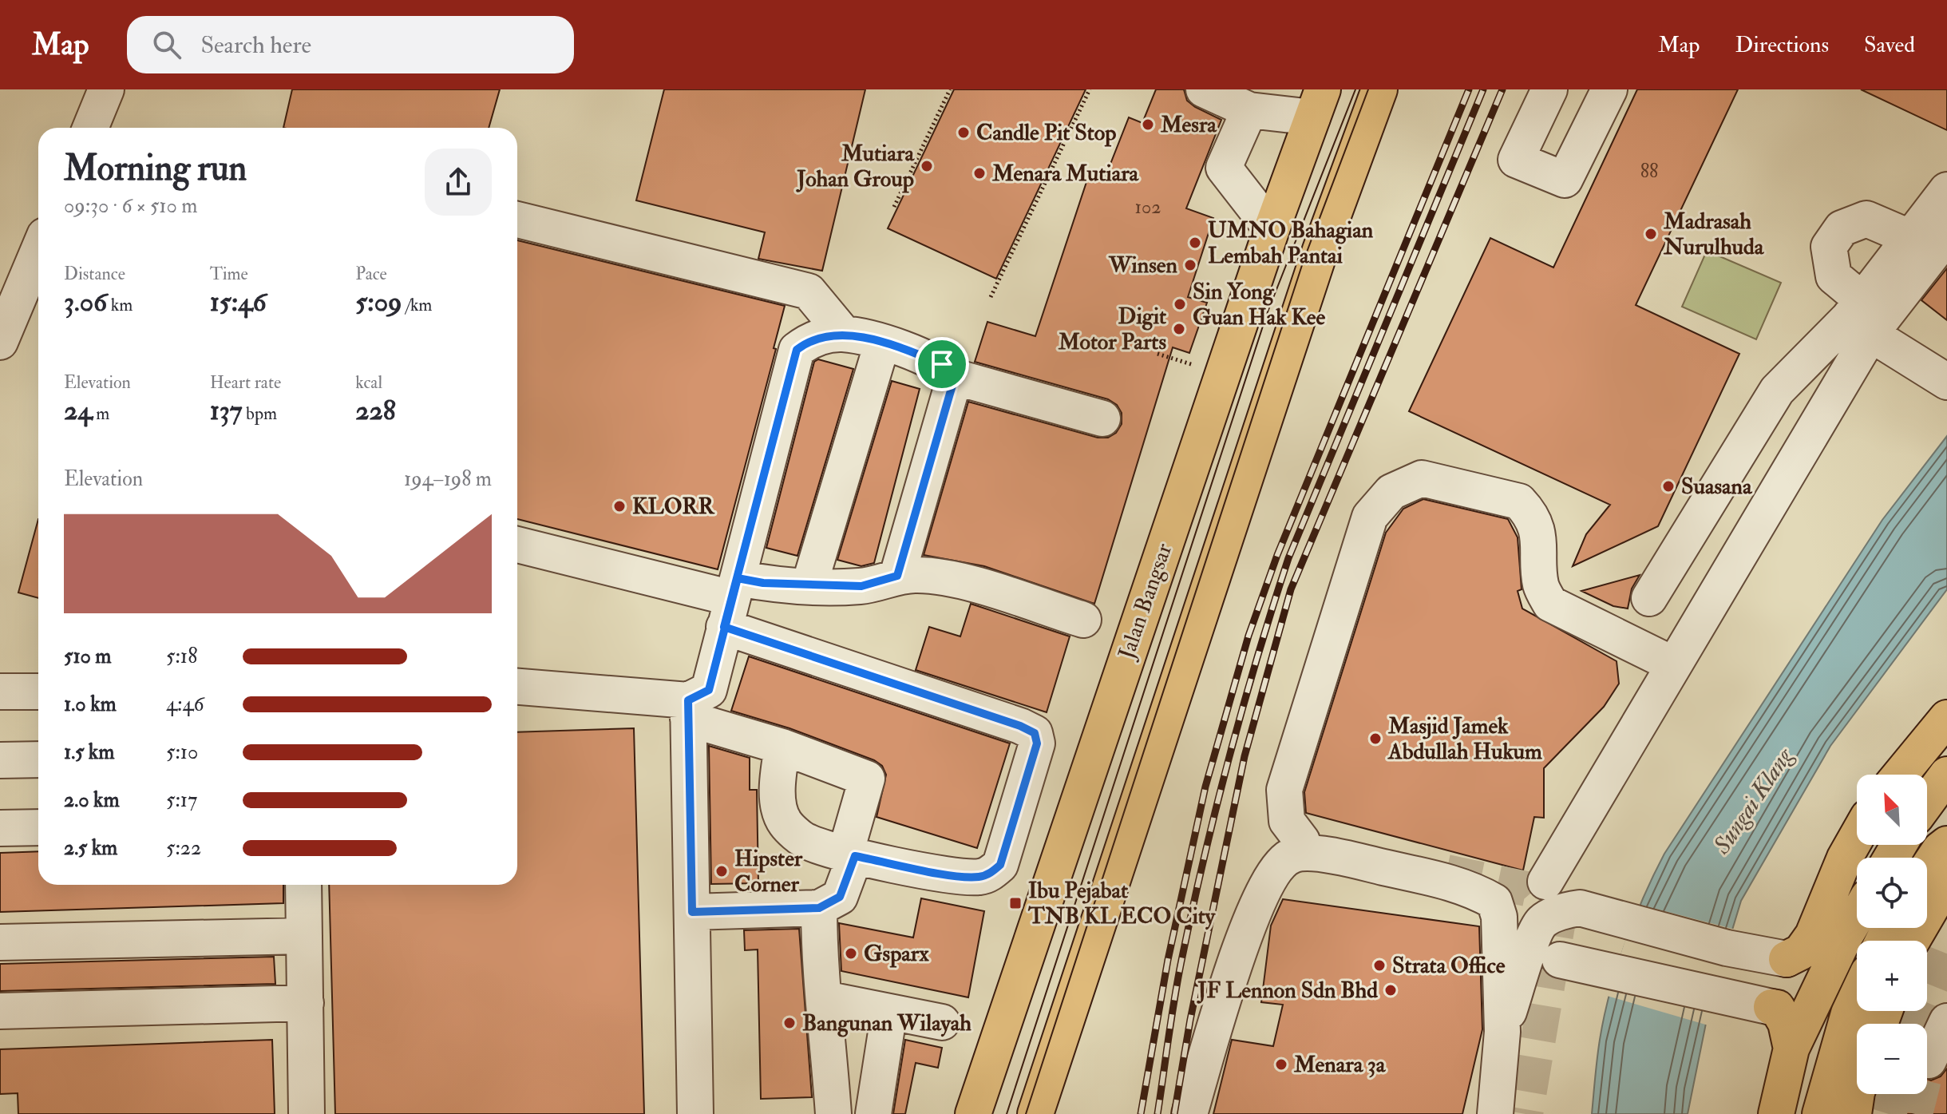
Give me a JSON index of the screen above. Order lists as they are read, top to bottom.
{
  "streets": {
    "main road": ["Jalan Bangsar"]
  },
  "water": ["Sungai Klang"],
  "places": {
    "other": [
      "Mesra",
      "Candle Pit Stop",
      "Mutiara Johan Group",
      "Menara Mutiara",
      "Madrasah Nurulhuda",
      "UMNO Bahagian Lembah Pantai",
      "Winsen",
      "Sin Yong Guan Hak Kee",
      "Digit Motor Parts",
      "Suasana",
      "KLORR",
      "Masjid Jamek Abdullah Hukum",
      "Hipster Corner",
      "Gsparx",
      "Strata Office",
      "JF Lennon Sdn Bhd",
      "Bangunan Wilayah",
      "Menara 3a"
    ],
    "transit": ["Ibu Pejabat TNB KL ECO City"]
  },
  "house_numbers": ["88", "102"],
  "north": "top left",
  "page": {
    "header": "Map",
    "search": "Search here",
    "nav": ["Map", "Directions", "Saved"],
    "heading": ["Morning run", "09:30 · 6 × 510 m"],
    "stats": [
      ["Distance", "3.06 km"],
      ["Time", "15:46"],
      ["Pace", "5:09 /km"],
      ["Elevation", "24 m"],
      ["Heart rate", "137 bpm"],
      ["kcal", "228"]
    ],
    "chart": ["Elevation", "194–198 m"],
    "list": [
      {
        "name": "510 m",
        "note": "5:18"
      },
      {
        "name": "1.0 km",
        "note": "4:46"
      },
      {
        "name": "1.5 km",
        "note": "5:10"
      },
      {
        "name": "2.0 km",
        "note": "5:17"
      },
      {
        "name": "2.5 km",
        "note": "5:22"
      }
    ],
    "map_buttons": ["+", "−"]
  }
}
